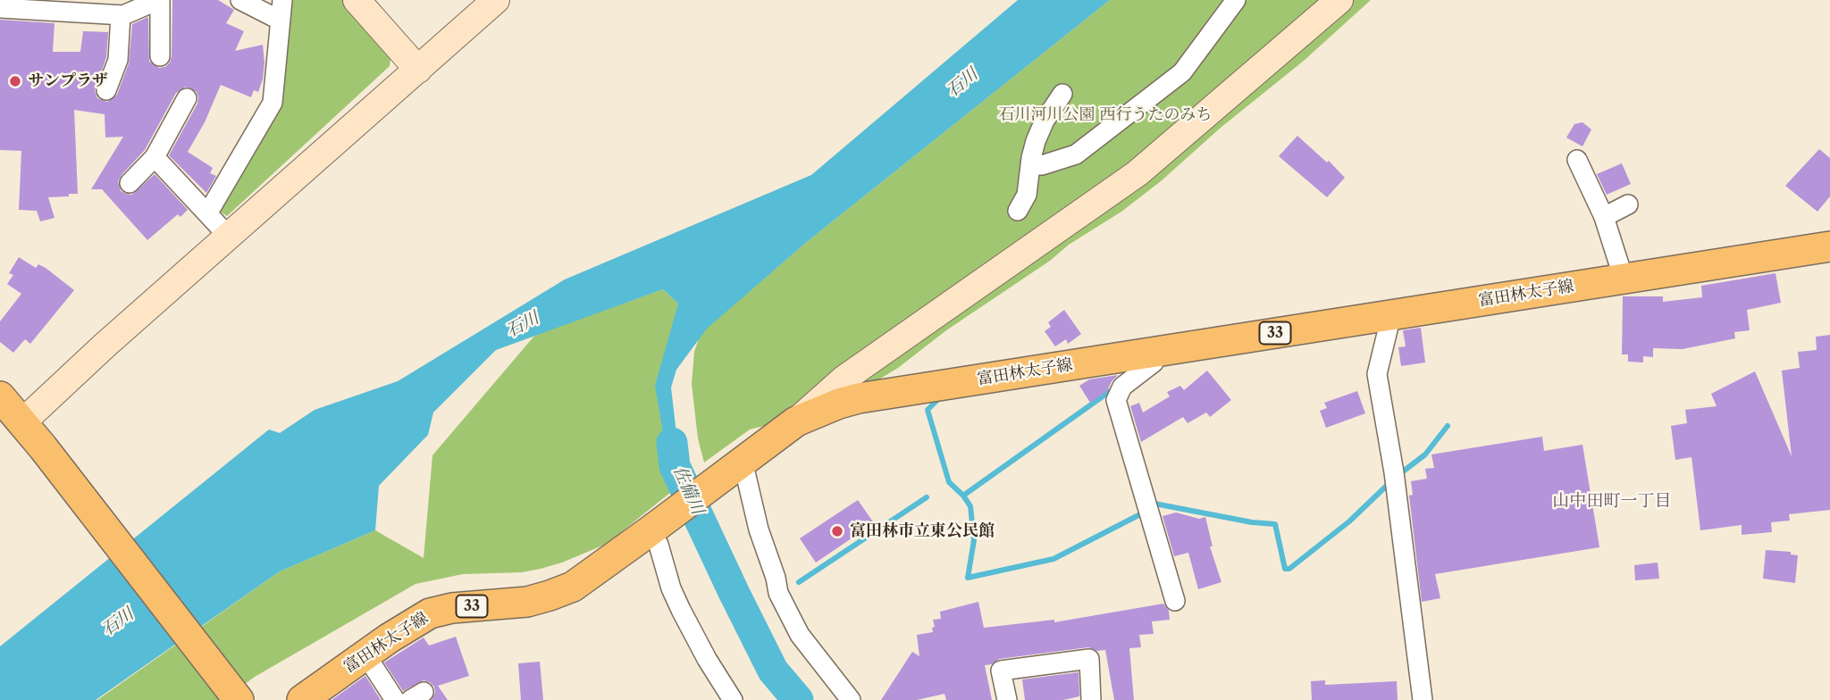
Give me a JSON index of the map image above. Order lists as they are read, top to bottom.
{
  "streets": {
    "main road": ["富田林太子線", "33"]
  },
  "districts": ["山中田町一丁目"],
  "water": ["石川", "佐備川"],
  "parks": ["石川河川公園 西行うたのみち"],
  "places": ["サンプラザ", "富田林市立東公民館"]
}
